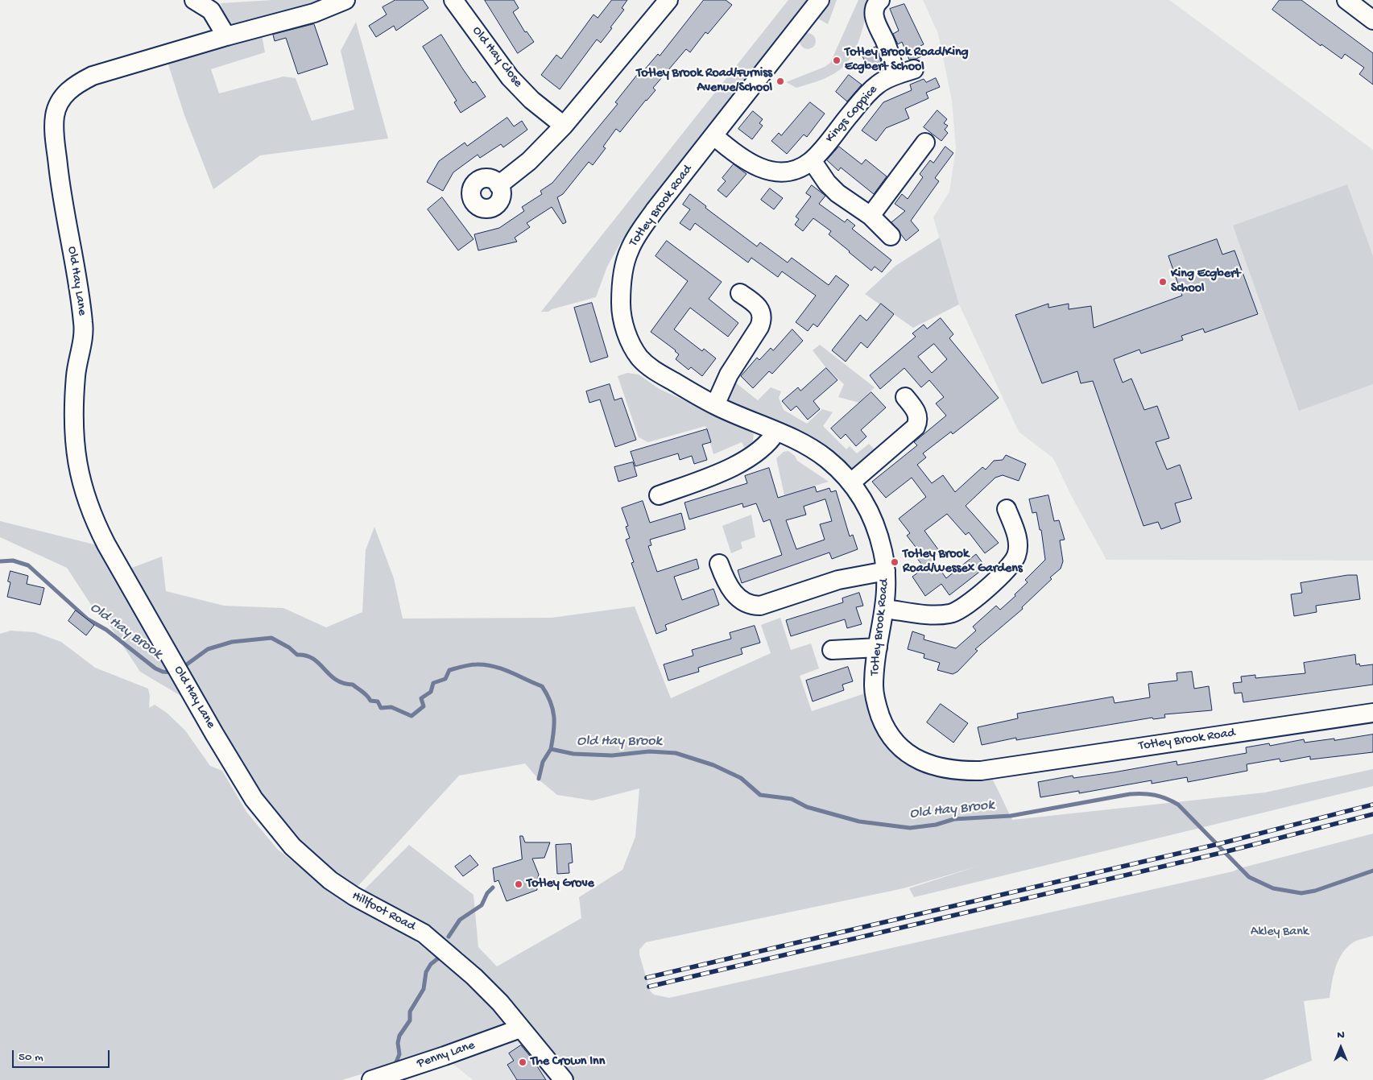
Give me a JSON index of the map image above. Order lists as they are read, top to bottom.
{
  "streets": {
    "street": [
      "Old Hay Close",
      "Kings Coppice",
      "Totley Brook Road",
      "Old Hay Lane",
      "Hillfoot Road",
      "Penny Lane"
    ]
  },
  "crossings": [
    ["Kings Coppice", "Totley Brook Road"],
    ["Old Hay Lane", "Hillfoot Road"],
    ["Hillfoot Road", "Penny Lane"]
  ],
  "water": ["Old Hay Brook"],
  "parks": ["Akley Bank"],
  "places": [
    "Totley Brook Road/King Ecgbert School",
    "Totley Brook Road/Furniss Avenue/School",
    "King Ecgbert School",
    "Totley Brook Road/Wessex Gardens",
    "Totley Grove",
    "The Crown Inn"
  ],
  "scale_bar": "50 m",
  "north": "top"
}
